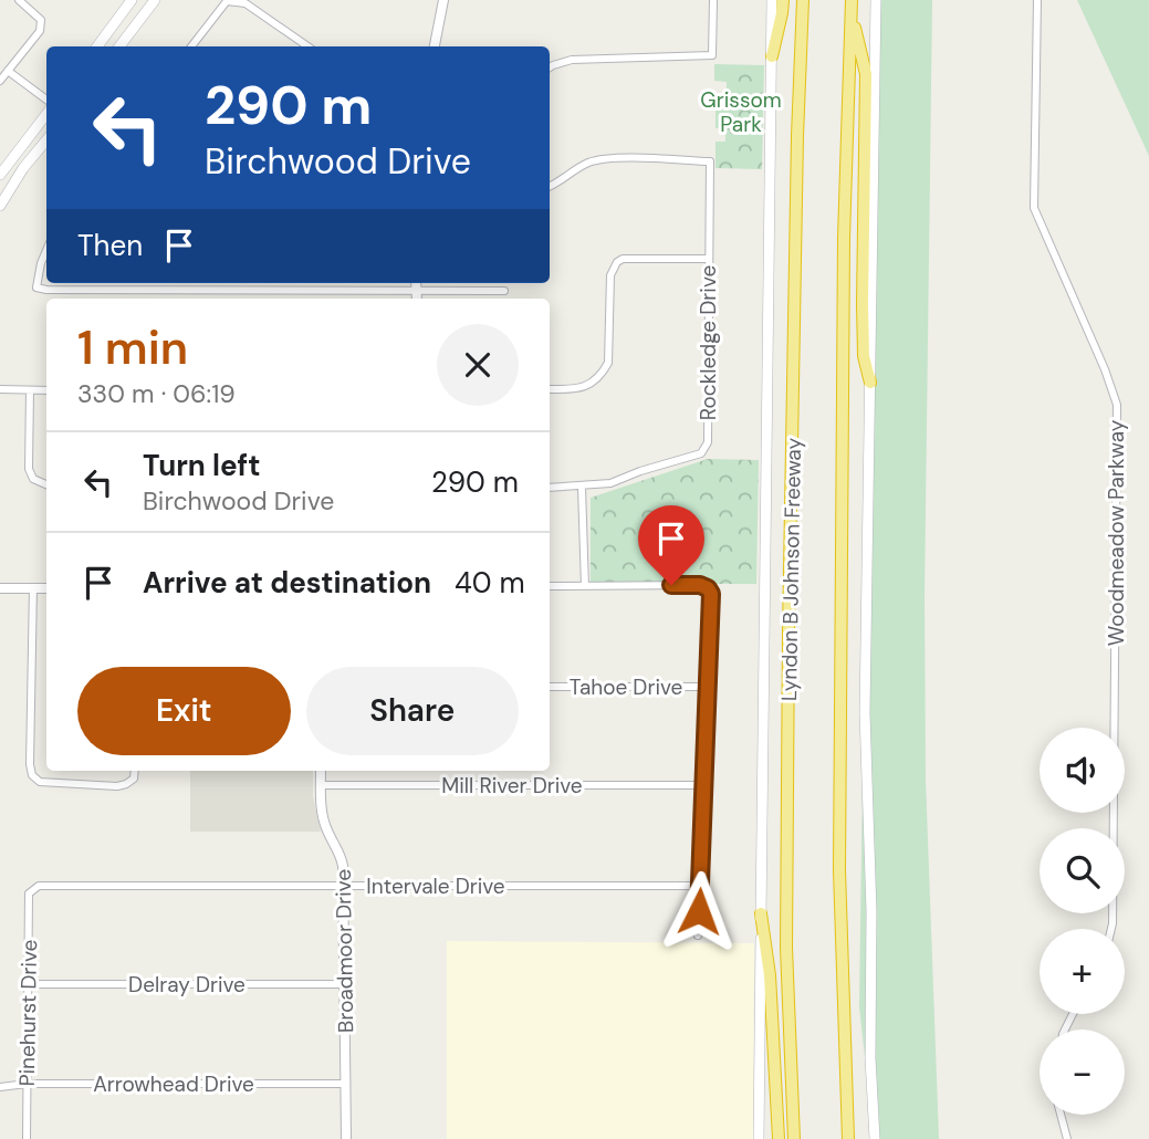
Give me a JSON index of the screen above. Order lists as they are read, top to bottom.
{
  "streets": {
    "highway": ["Lyndon B Johnson Freeway"],
    "street": [
      "Rockledge Drive",
      "Woodmeadow Parkway",
      "Tahoe Drive",
      "Mill River Drive",
      "Intervale Drive",
      "Broadmoor Drive",
      "Delray Drive",
      "Pinehurst Drive",
      "Arrowhead Drive"
    ]
  },
  "crossings": [
    ["Mill River Drive", "Broadmoor Drive"],
    ["Intervale Drive", "Broadmoor Drive"],
    ["Intervale Drive", "Pinehurst Drive"],
    ["Broadmoor Drive", "Delray Drive"],
    ["Broadmoor Drive", "Arrowhead Drive"],
    ["Delray Drive", "Pinehurst Drive"],
    ["Pinehurst Drive", "Arrowhead Drive"]
  ],
  "parks": ["Grissom Park"],
  "page": {
    "turn": ["290 m", "Birchwood Drive"],
    "then": "Then",
    "heading": ["1 min", "330 m · 06:19"],
    "list": [
      {
        "name": "Turn left",
        "note": "Birchwood Drive",
        "value": "290 m"
      },
      {
        "name": "Arrive at destination",
        "value": "40 m"
      }
    ],
    "buttons": ["Exit", "Share"],
    "map_buttons": ["+", "−"]
  }
}
